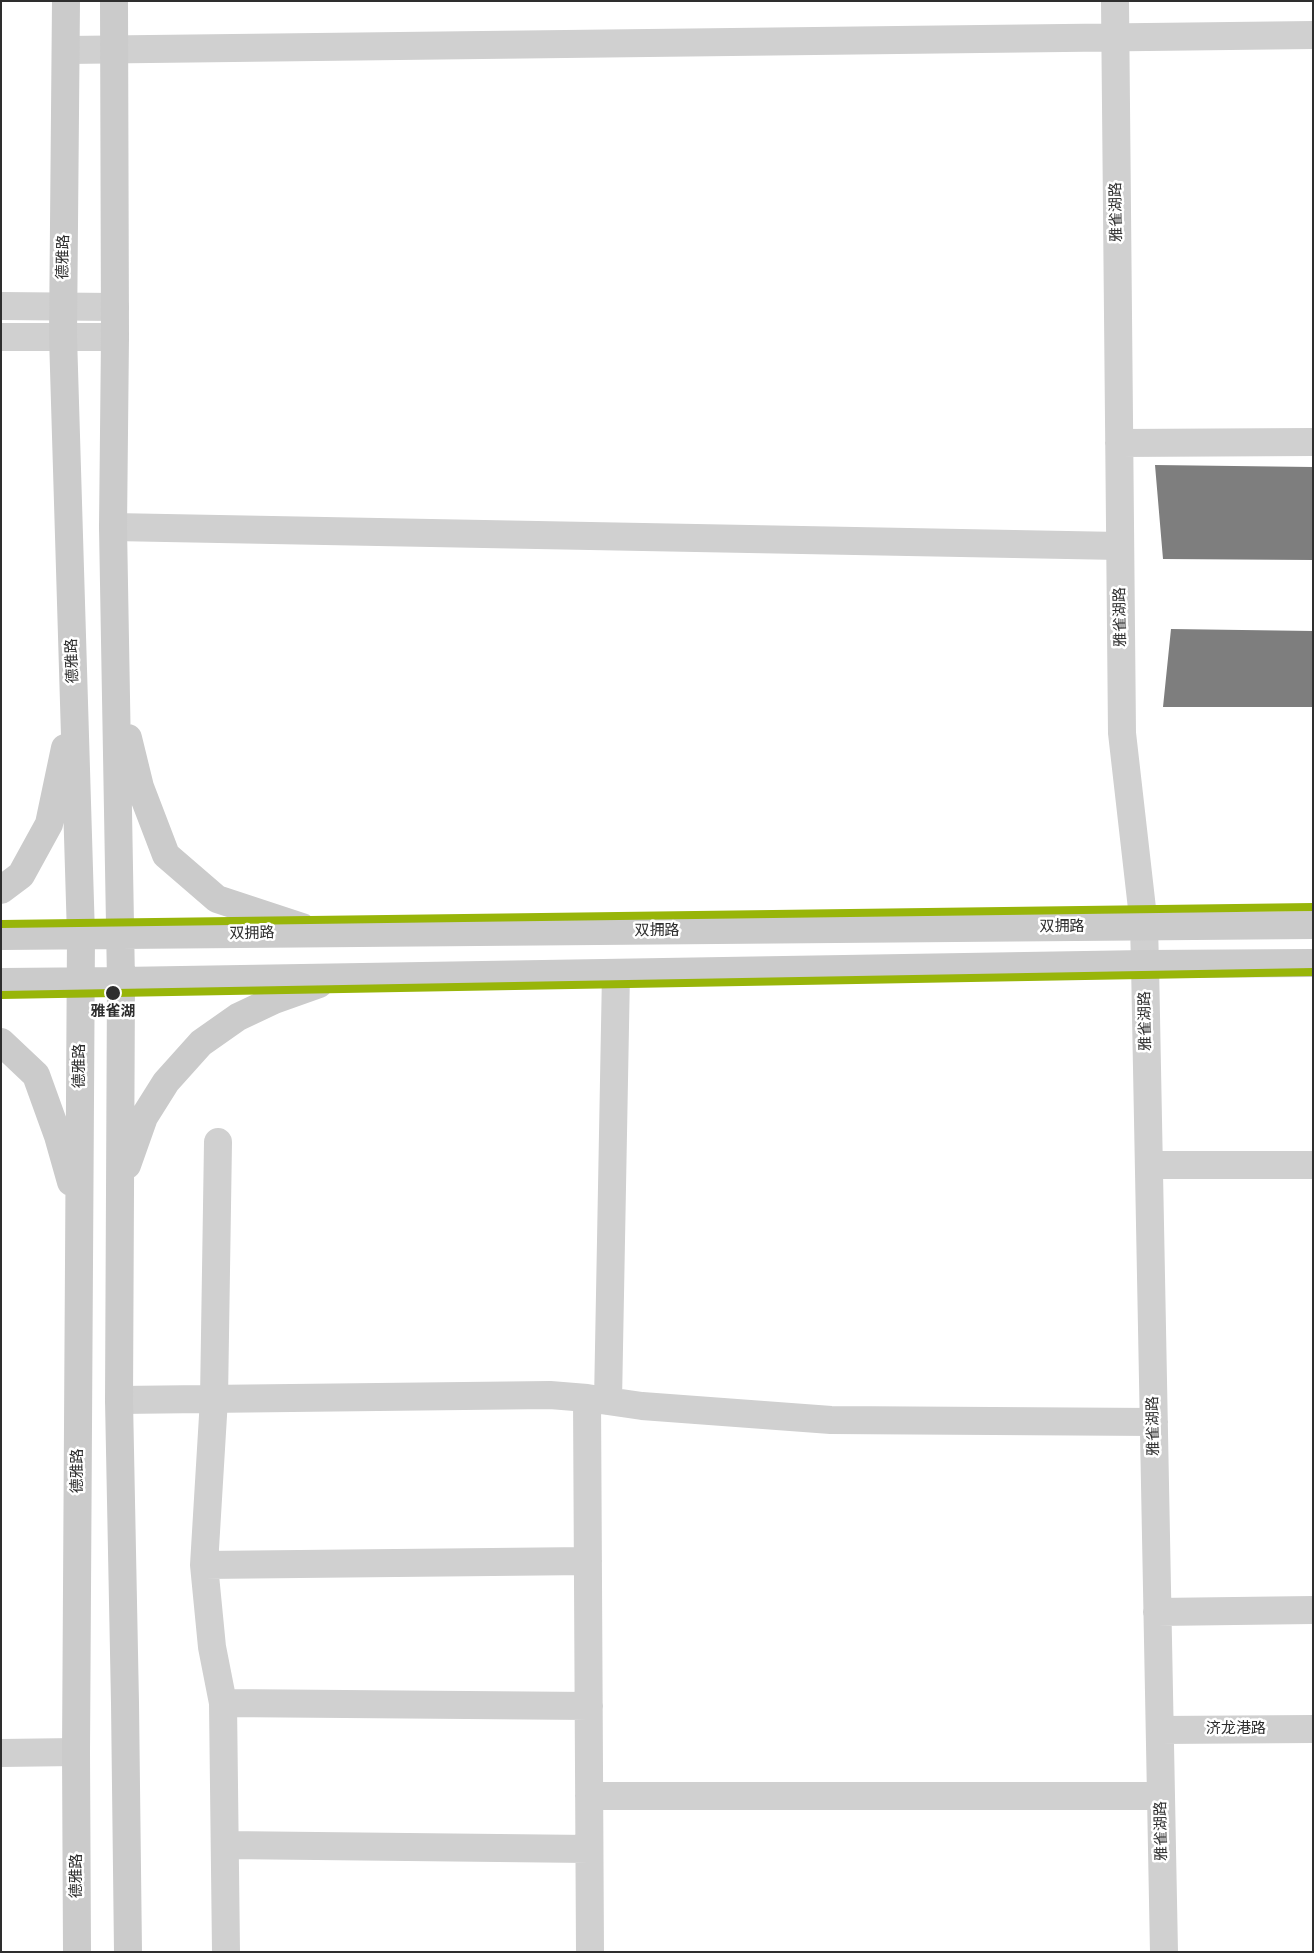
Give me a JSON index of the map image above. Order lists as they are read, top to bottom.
{
  "streets": {
    "street": [
      "雅雀湖路",
      "德雅路",
      "双拥路",
      "济龙港路"
    ]
  },
  "crossings": [
    ["雅雀湖路", "双拥路"],
    ["雅雀湖路", "济龙港路"],
    ["德雅路", "双拥路"]
  ],
  "places": ["雅雀湖"]
}
